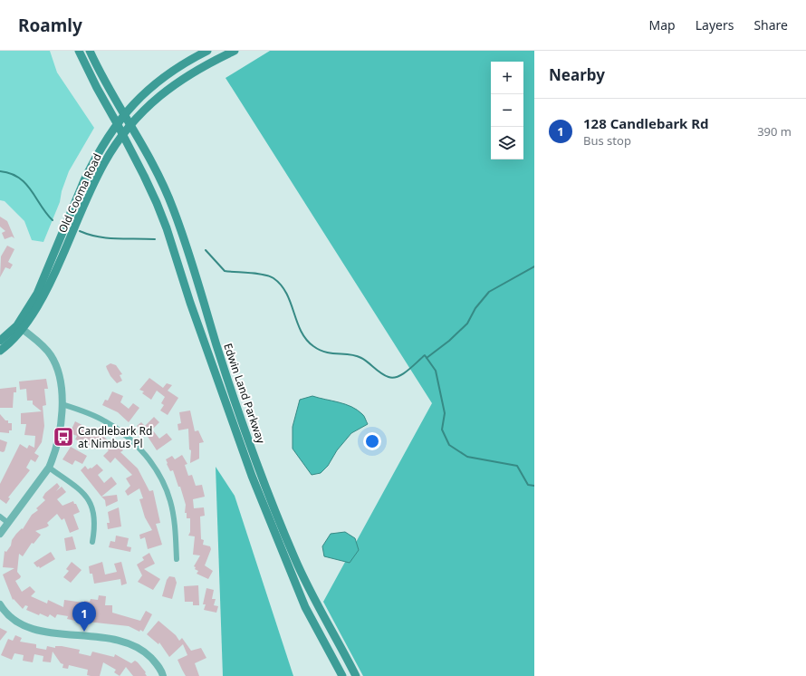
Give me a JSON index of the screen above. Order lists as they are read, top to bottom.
{
  "streets": {
    "main road": ["Old Cooma Road", "Edwin Land Parkway"]
  },
  "crossings": [
    ["Old Cooma Road", "Edwin Land Parkway"]
  ],
  "places": {
    "bus stop": ["Candlebark Rd at Nimbus Pl"]
  },
  "page": {
    "header": "Roamly",
    "nav": ["Map", "Layers", "Share"],
    "heading": "Nearby",
    "map_buttons": ["+", "−"],
    "list": [
      {
        "mark": "1",
        "name": "128 Candlebark Rd",
        "note": "Bus stop",
        "value": "390 m"
      }
    ],
    "pins": "1"
  }
}
